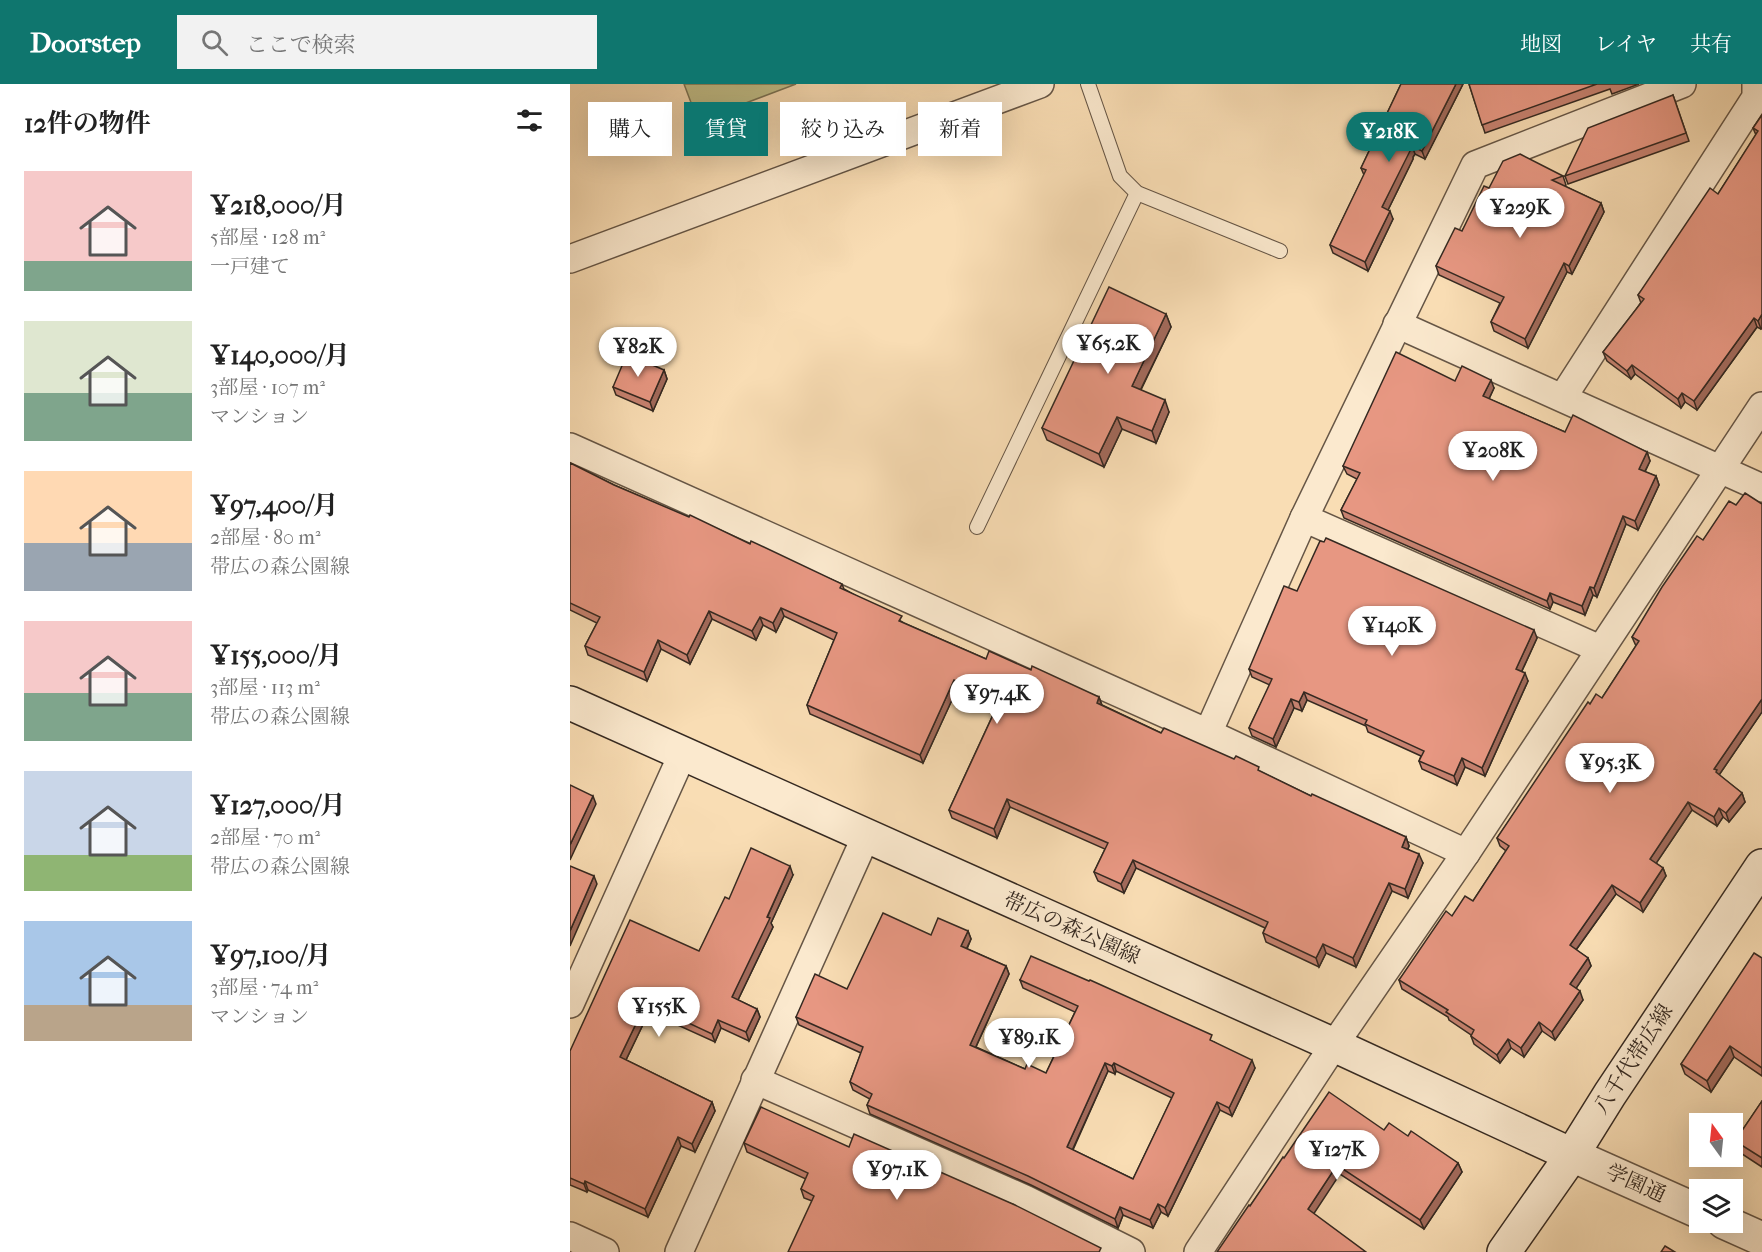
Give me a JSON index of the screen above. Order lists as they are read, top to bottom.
{
  "streets": {
    "main road": ["帯広の森公園線", "八千代帯広線", "学園通"]
  },
  "crossings": [
    ["帯広の森公園線", "八千代帯広線"],
    ["帯広の森公園線", "学園通"],
    ["八千代帯広線", "学園通"]
  ],
  "north": "top",
  "page": {
    "header": "Doorstep",
    "search": "ここで検索",
    "nav": ["地図", "レイヤ", "共有"],
    "heading": "12件の物件",
    "chip": [
      "購入",
      "賃貸",
      "絞り込み",
      "新着"
    ],
    "price": [
      "¥218K",
      "¥229K",
      "¥65.2K",
      "¥82K",
      "¥208K",
      "¥140K",
      "¥97.4K",
      "¥95.3K",
      "¥155K",
      "¥89.1K",
      "¥127K",
      "¥97.1K"
    ],
    "list": [
      {
        "name": "¥218,000/月",
        "note": "5部屋 · 128 m² · 一戸建て"
      },
      {
        "name": "¥140,000/月",
        "note": "3部屋 · 107 m² · マンション"
      },
      {
        "name": "¥97,400/月",
        "note": "2部屋 · 80 m² · 帯広の森公園線"
      },
      {
        "name": "¥155,000/月",
        "note": "3部屋 · 113 m² · 帯広の森公園線"
      },
      {
        "name": "¥127,000/月",
        "note": "2部屋 · 70 m² · 帯広の森公園線"
      },
      {
        "name": "¥97,100/月",
        "note": "3部屋 · 74 m² · マンション"
      }
    ]
  }
}
